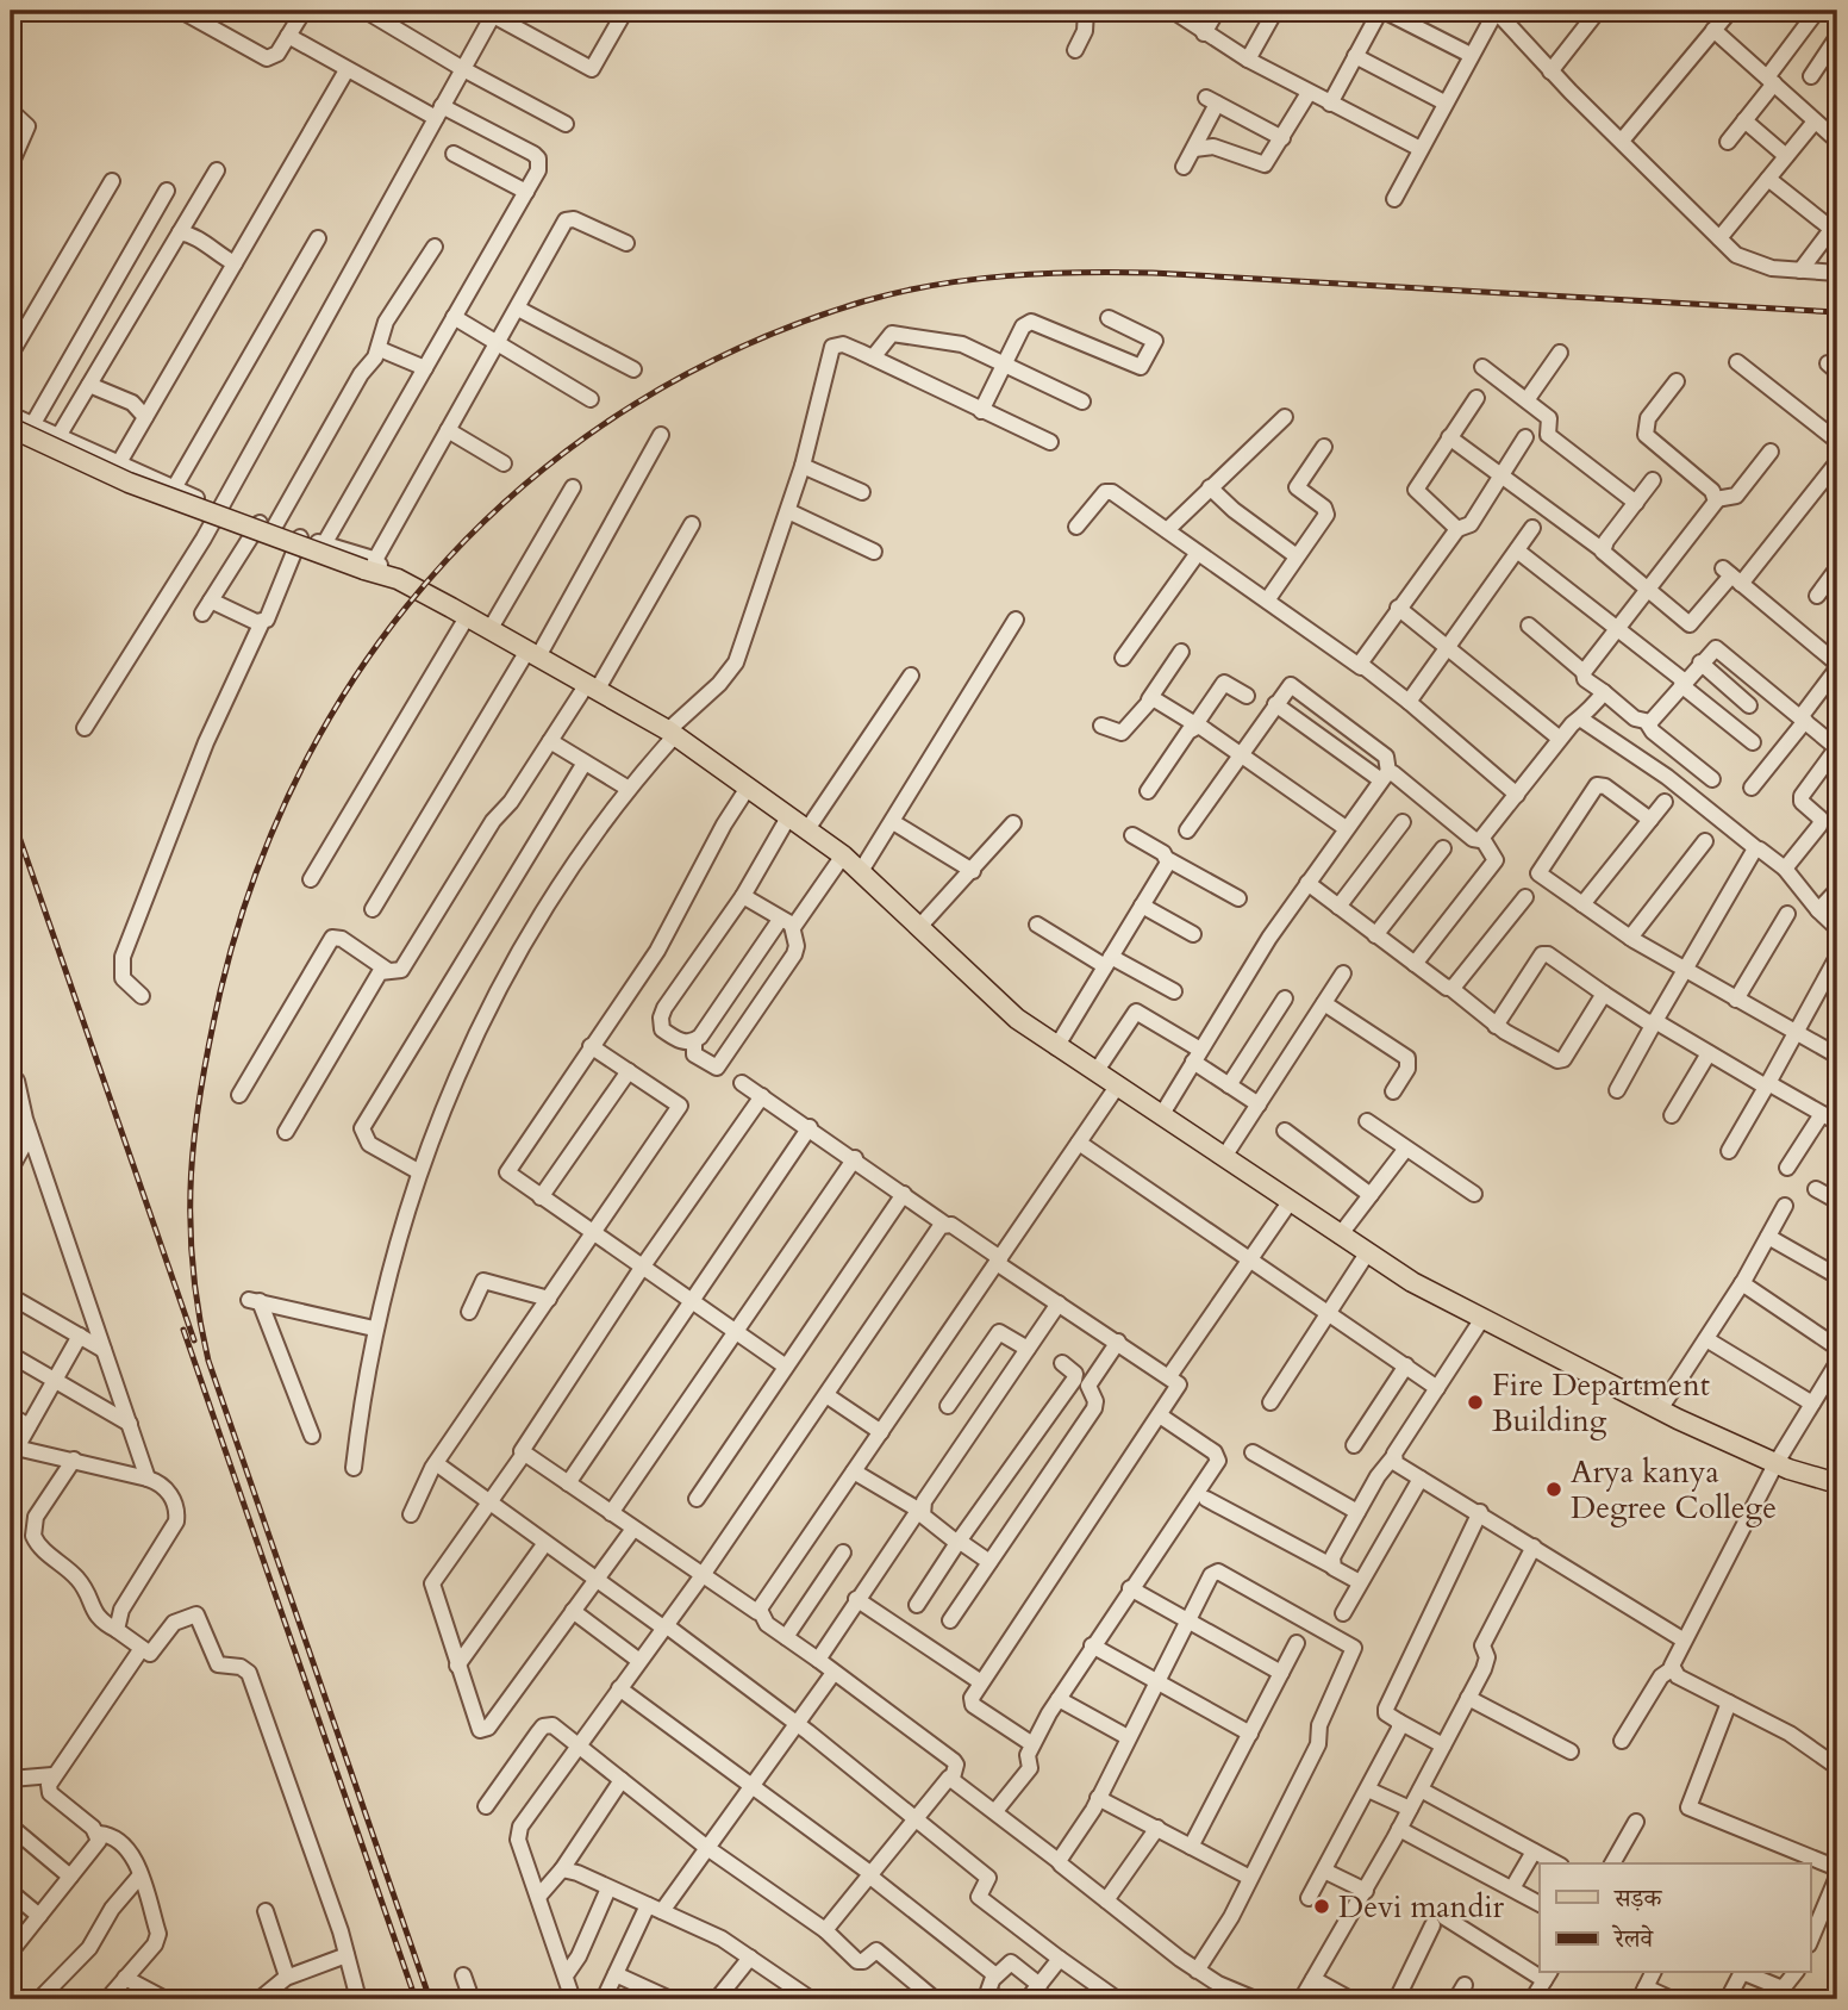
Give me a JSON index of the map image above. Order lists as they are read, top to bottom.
{
  "places": ["Fire Department Building", "Arya kanya Degree College", "Devi mandir"],
  "legend": ["सड़क", "रेलवे"]
}
